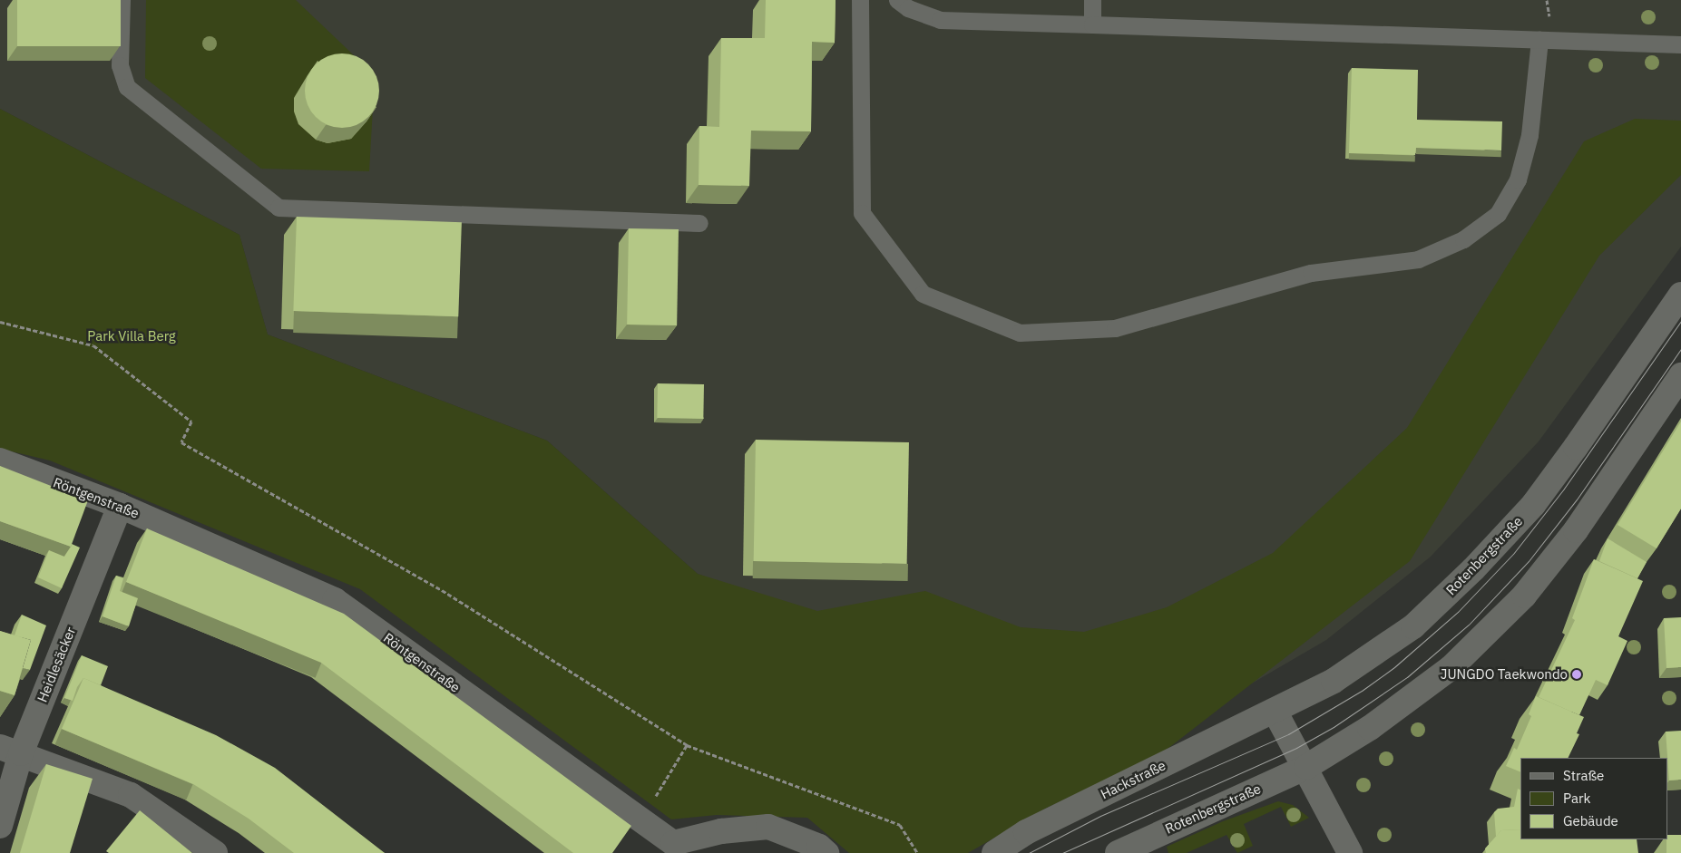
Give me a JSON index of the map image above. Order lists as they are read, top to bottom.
{
  "streets": {
    "street": [
      "Röntgenstraße",
      "Rotenbergstraße",
      "Heidlesäcker",
      "Hackstraße"
    ]
  },
  "crossings": [
    ["Röntgenstraße", "Heidlesäcker"],
    ["Rotenbergstraße", "Hackstraße"]
  ],
  "parks": ["Park Villa Berg"],
  "places": ["JUNGDO Taekwondo"],
  "legend": ["Straße", "Park", "Gebäude"]
}
